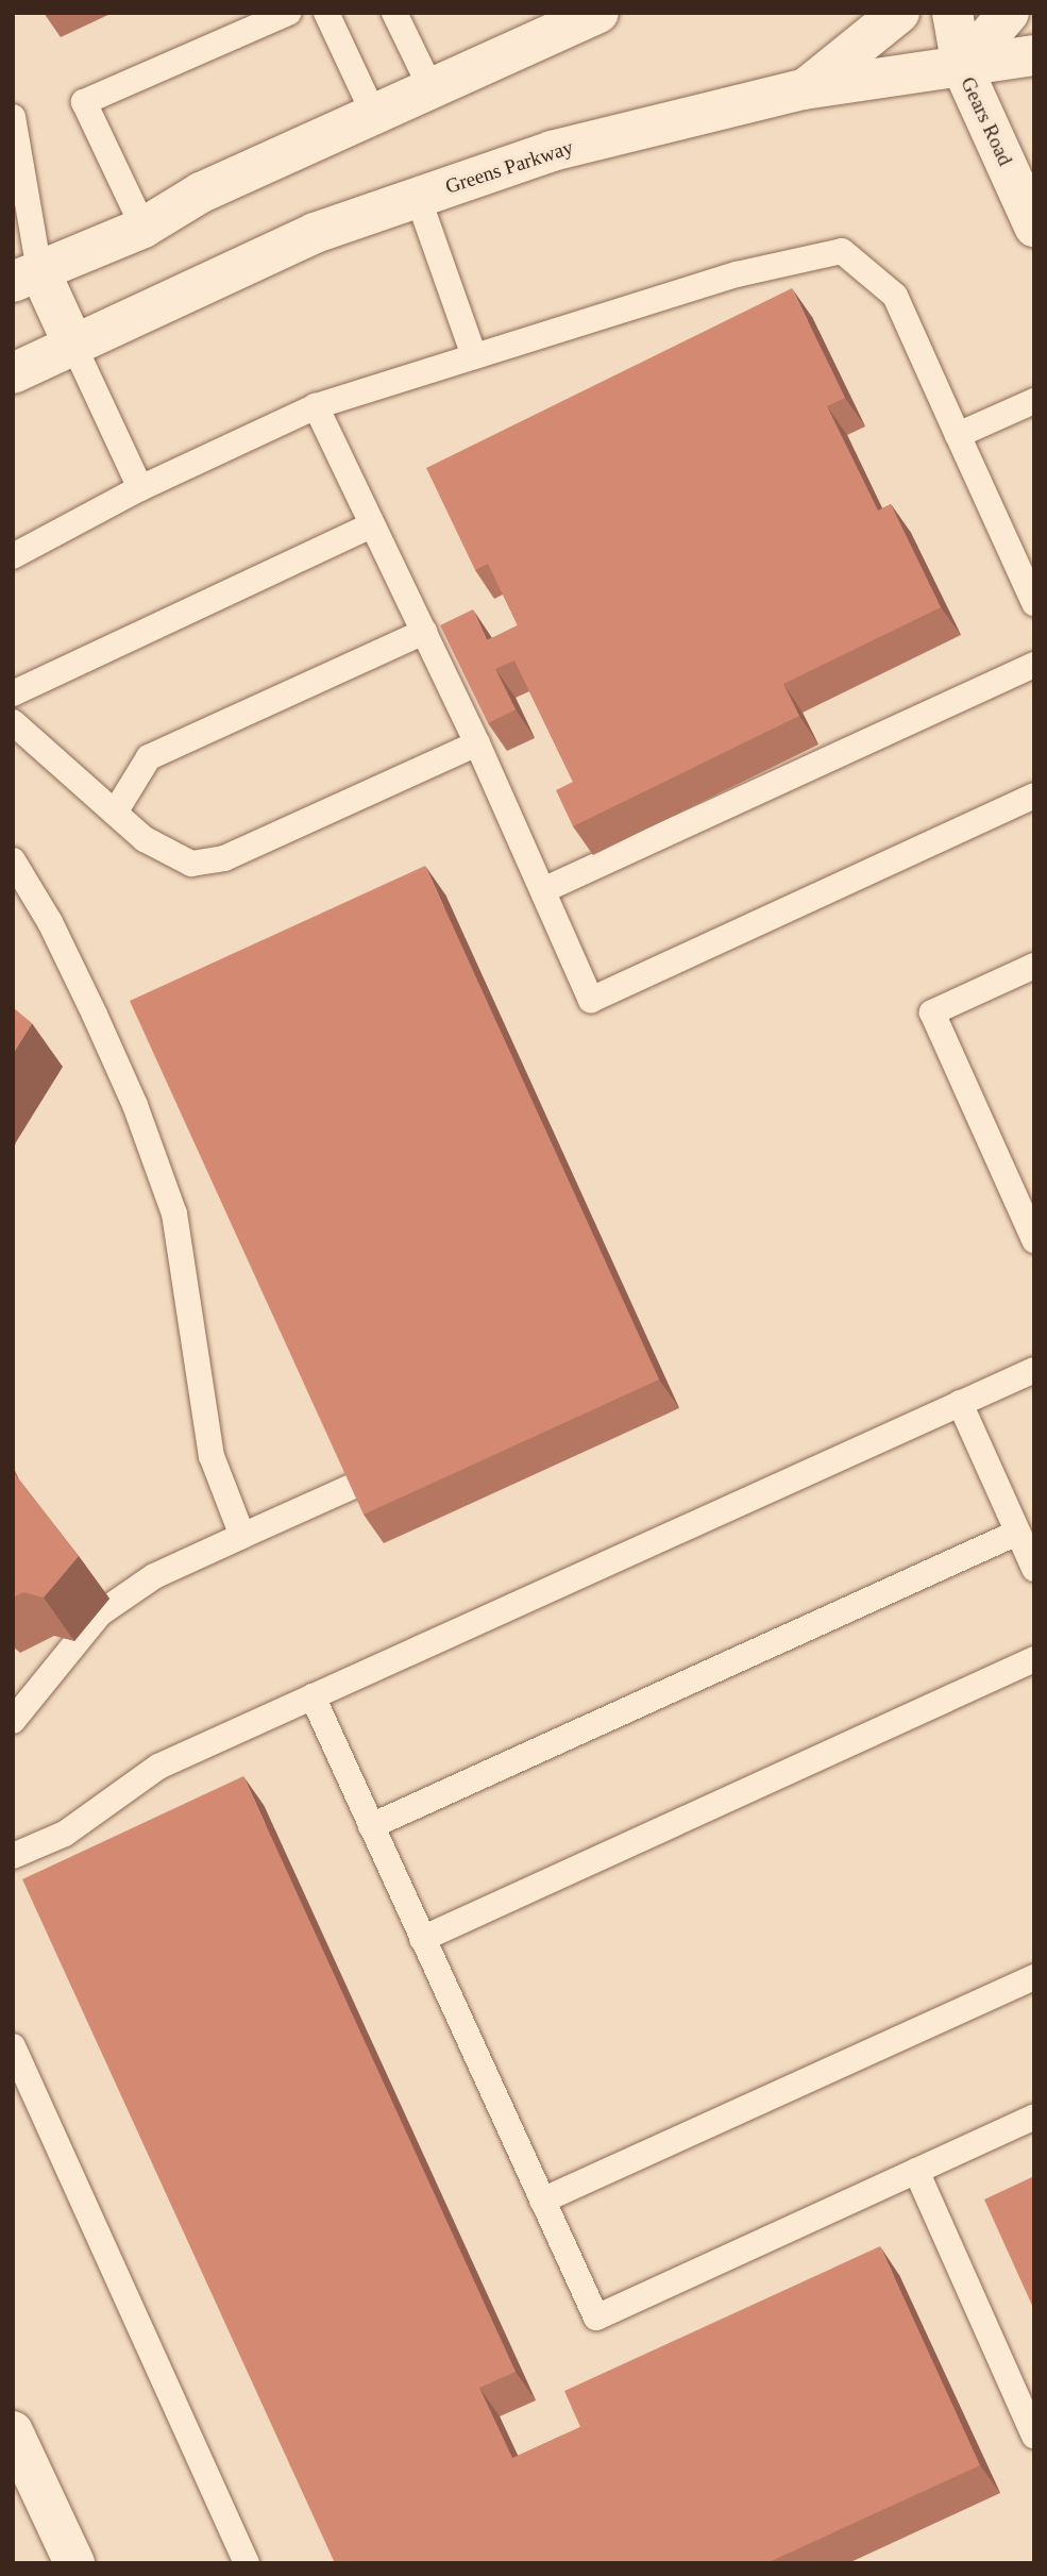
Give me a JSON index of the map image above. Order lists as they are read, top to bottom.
{
  "streets": {
    "street": ["Gears Road", "Greens Parkway"]
  },
  "crossings": [
    ["Gears Road", "Greens Parkway"]
  ]
}
